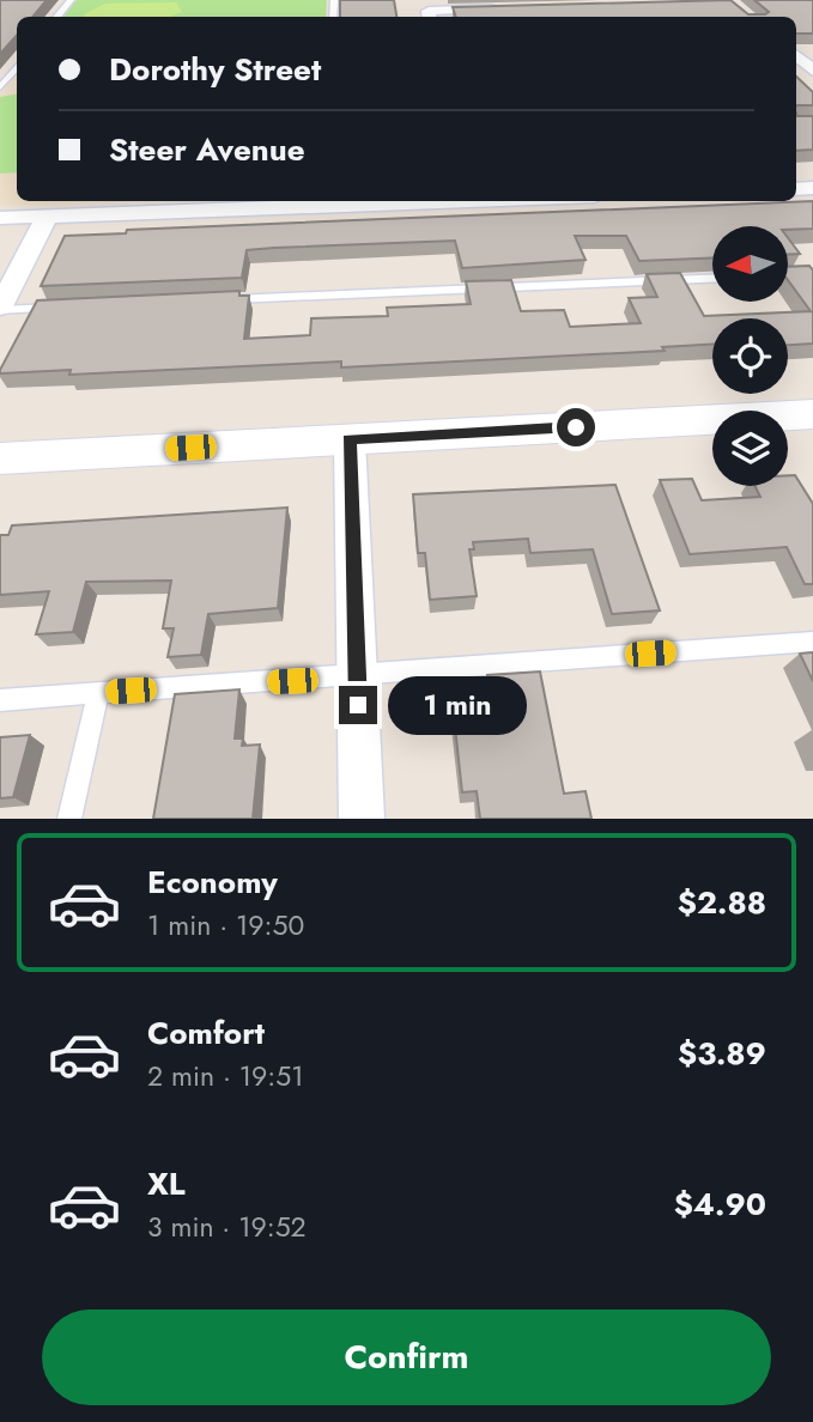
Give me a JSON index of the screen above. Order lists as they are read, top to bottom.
{
  "north": "left",
  "page": {
    "banner": ["Dorothy Street", "Steer Avenue"],
    "bubble": "1 min",
    "list": [
      {
        "name": "Economy",
        "note": "1 min · 19:50",
        "value": "$2.88"
      },
      {
        "name": "Comfort",
        "note": "2 min · 19:51",
        "value": "$3.89"
      },
      {
        "name": "XL",
        "note": "3 min · 19:52",
        "value": "$4.90"
      }
    ],
    "buttons": "Confirm"
  }
}
